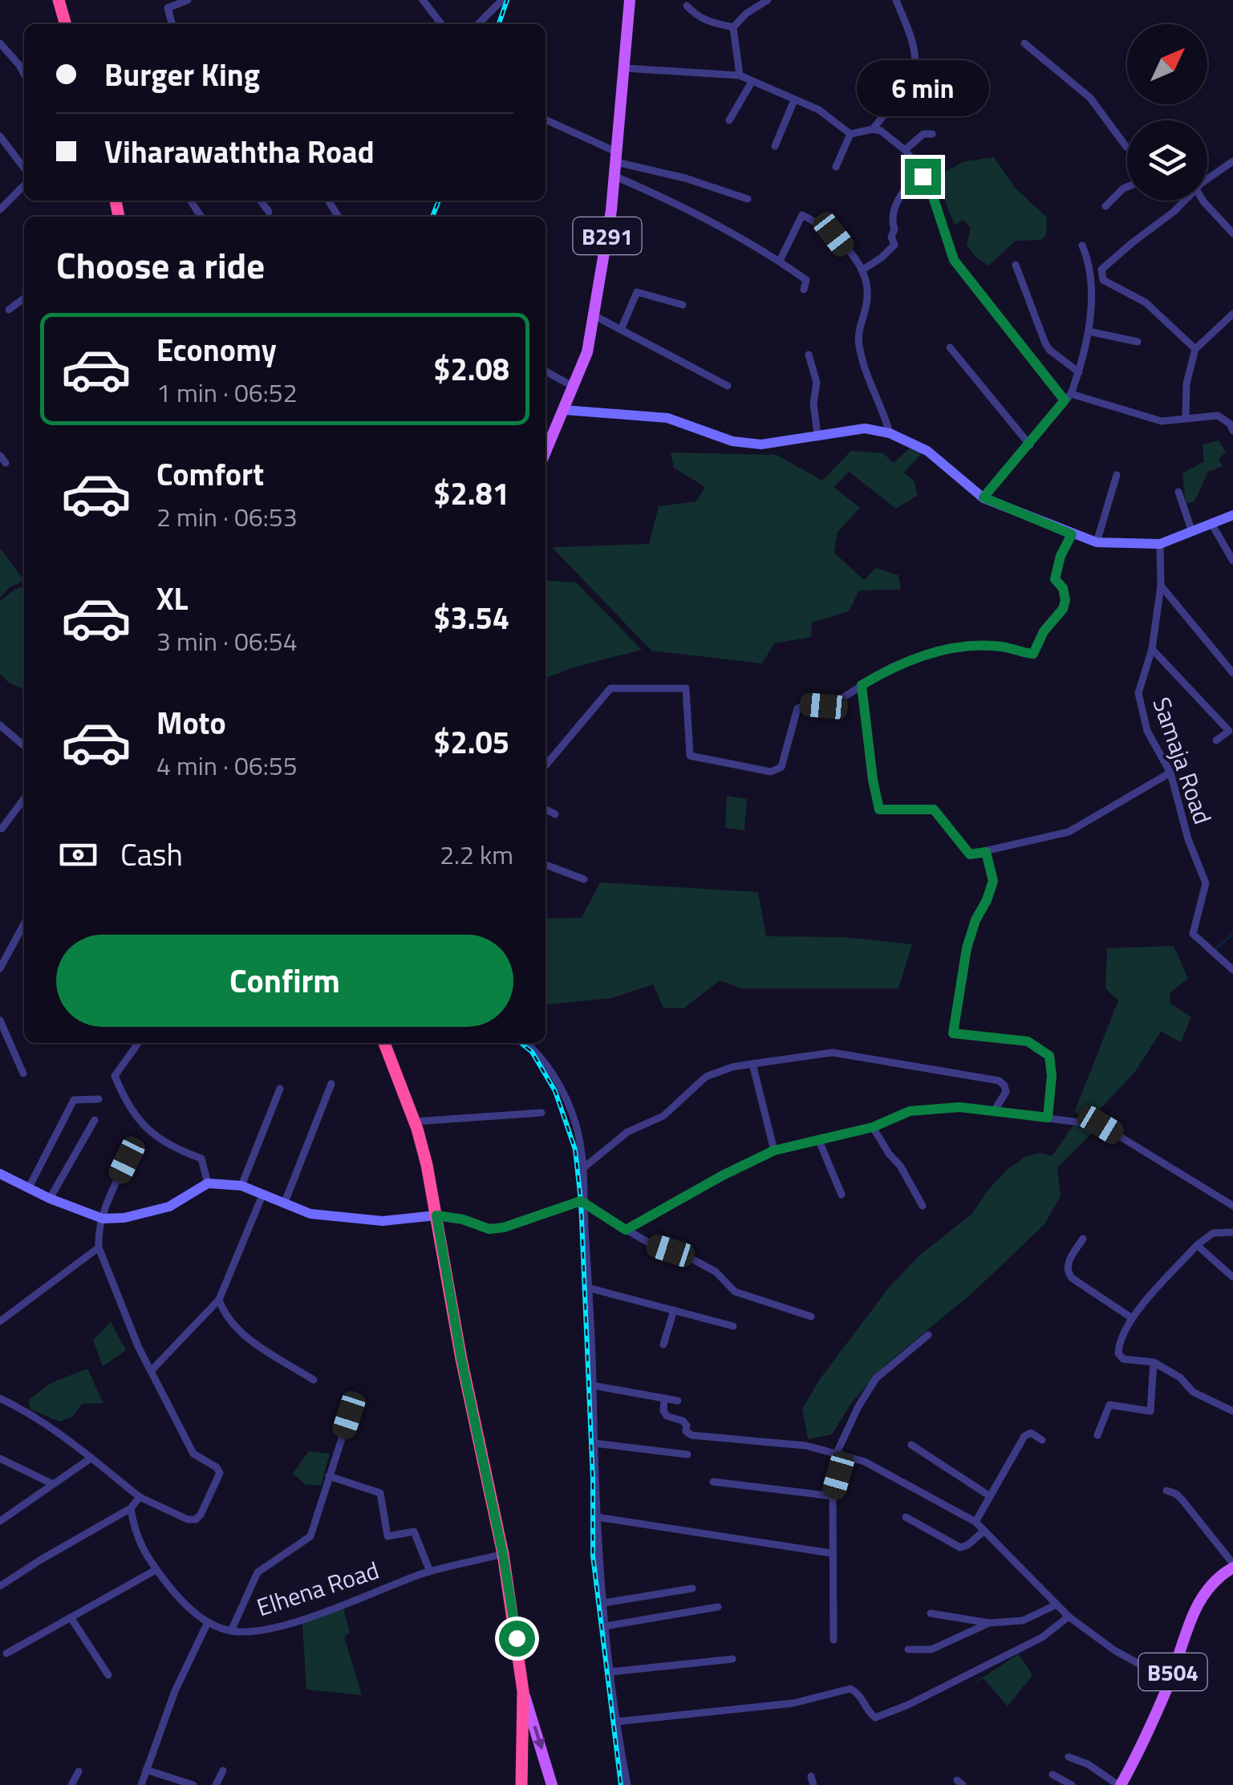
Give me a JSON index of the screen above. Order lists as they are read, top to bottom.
{
  "streets": {
    "main road": ["B291", "B504"],
    "street": ["Samaja Road", "Elhena Road"]
  },
  "north": "top right",
  "page": {
    "banner": ["Burger King", "Viharawaththa Road"],
    "bubble": "6 min",
    "heading": "Choose a ride",
    "list": [
      {
        "name": "Economy",
        "note": "1 min · 06:52",
        "value": "$2.08"
      },
      {
        "name": "Comfort",
        "note": "2 min · 06:53",
        "value": "$2.81"
      },
      {
        "name": "XL",
        "note": "3 min · 06:54",
        "value": "$3.54"
      },
      {
        "name": "Moto",
        "note": "4 min · 06:55",
        "value": "$2.05"
      }
    ],
    "pay": ["Cash", "2.2 km"],
    "buttons": "Confirm"
  }
}
